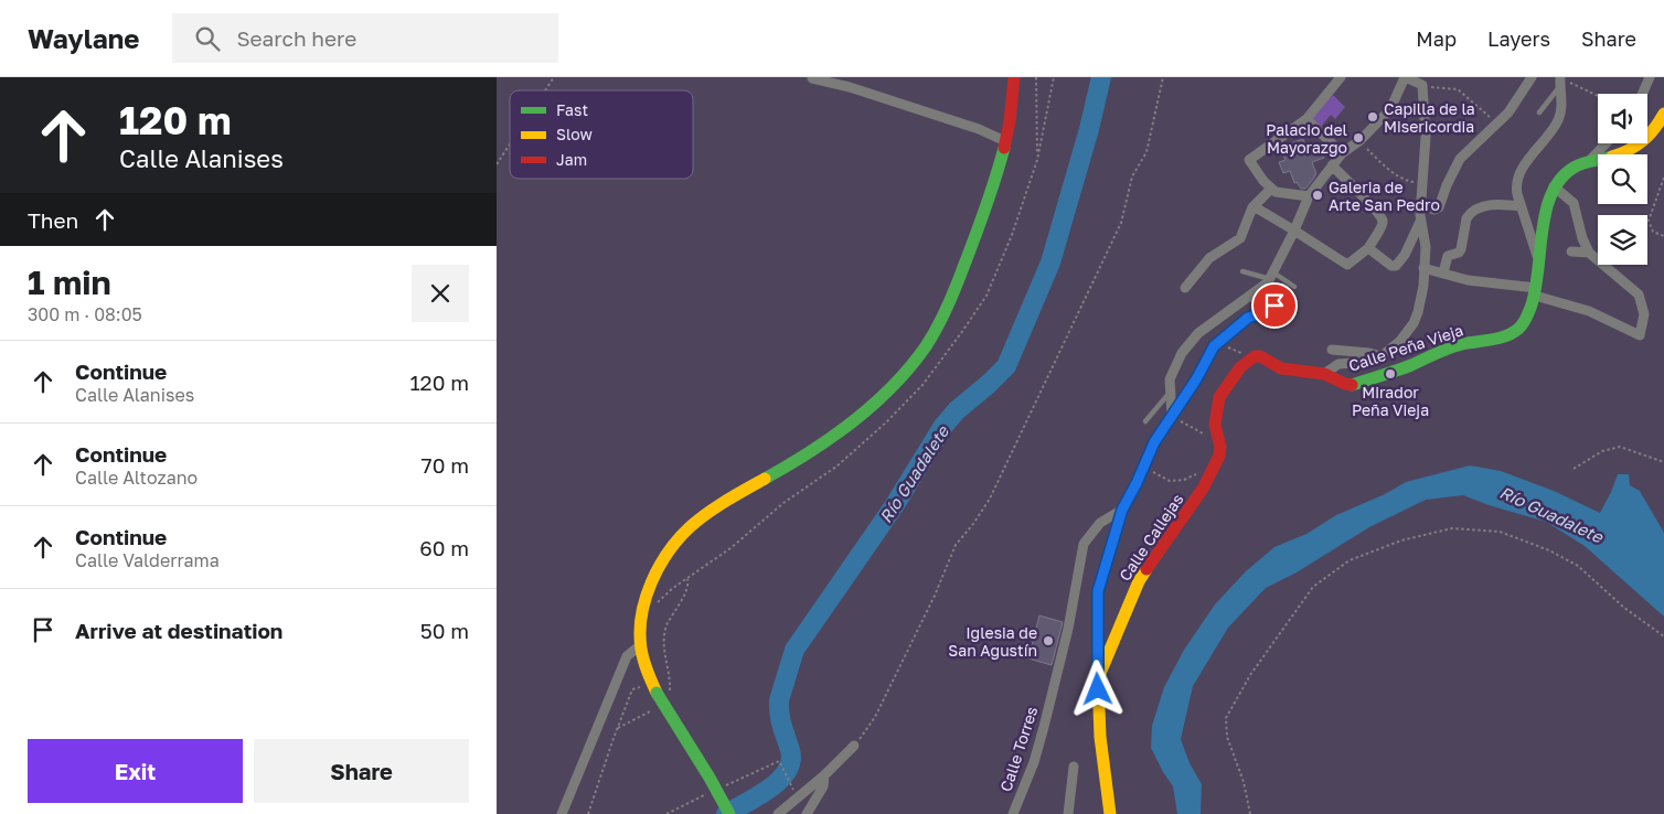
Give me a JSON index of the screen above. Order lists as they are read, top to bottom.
{
  "streets": {
    "street": ["Calle Peña Vieja", "Calle Callejas", "Calle Torres"]
  },
  "crossings": [
    ["Calle Peña Vieja", "Calle Callejas"]
  ],
  "water": ["Río Guadalete"],
  "places": [
    "Capilla de la Misericordia",
    "Palacio del Mayorazgo",
    "Galeria de Arte San Pedro",
    "Mirador Peña Vieja",
    "Iglesia de San Agustín"
  ],
  "legend": ["Fast", "Slow", "Jam"],
  "page": {
    "header": "Waylane",
    "search": "Search here",
    "nav": ["Map", "Layers", "Share"],
    "turn": ["120 m", "Calle Alanises"],
    "then": "Then",
    "heading": ["1 min", "300 m · 08:05"],
    "list": [
      {
        "name": "Continue",
        "note": "Calle Alanises",
        "value": "120 m"
      },
      {
        "name": "Continue",
        "note": "Calle Altozano",
        "value": "70 m"
      },
      {
        "name": "Continue",
        "note": "Calle Valderrama",
        "value": "60 m"
      },
      {
        "name": "Arrive at destination",
        "value": "50 m"
      }
    ],
    "buttons": ["Exit", "Share"]
  }
}
